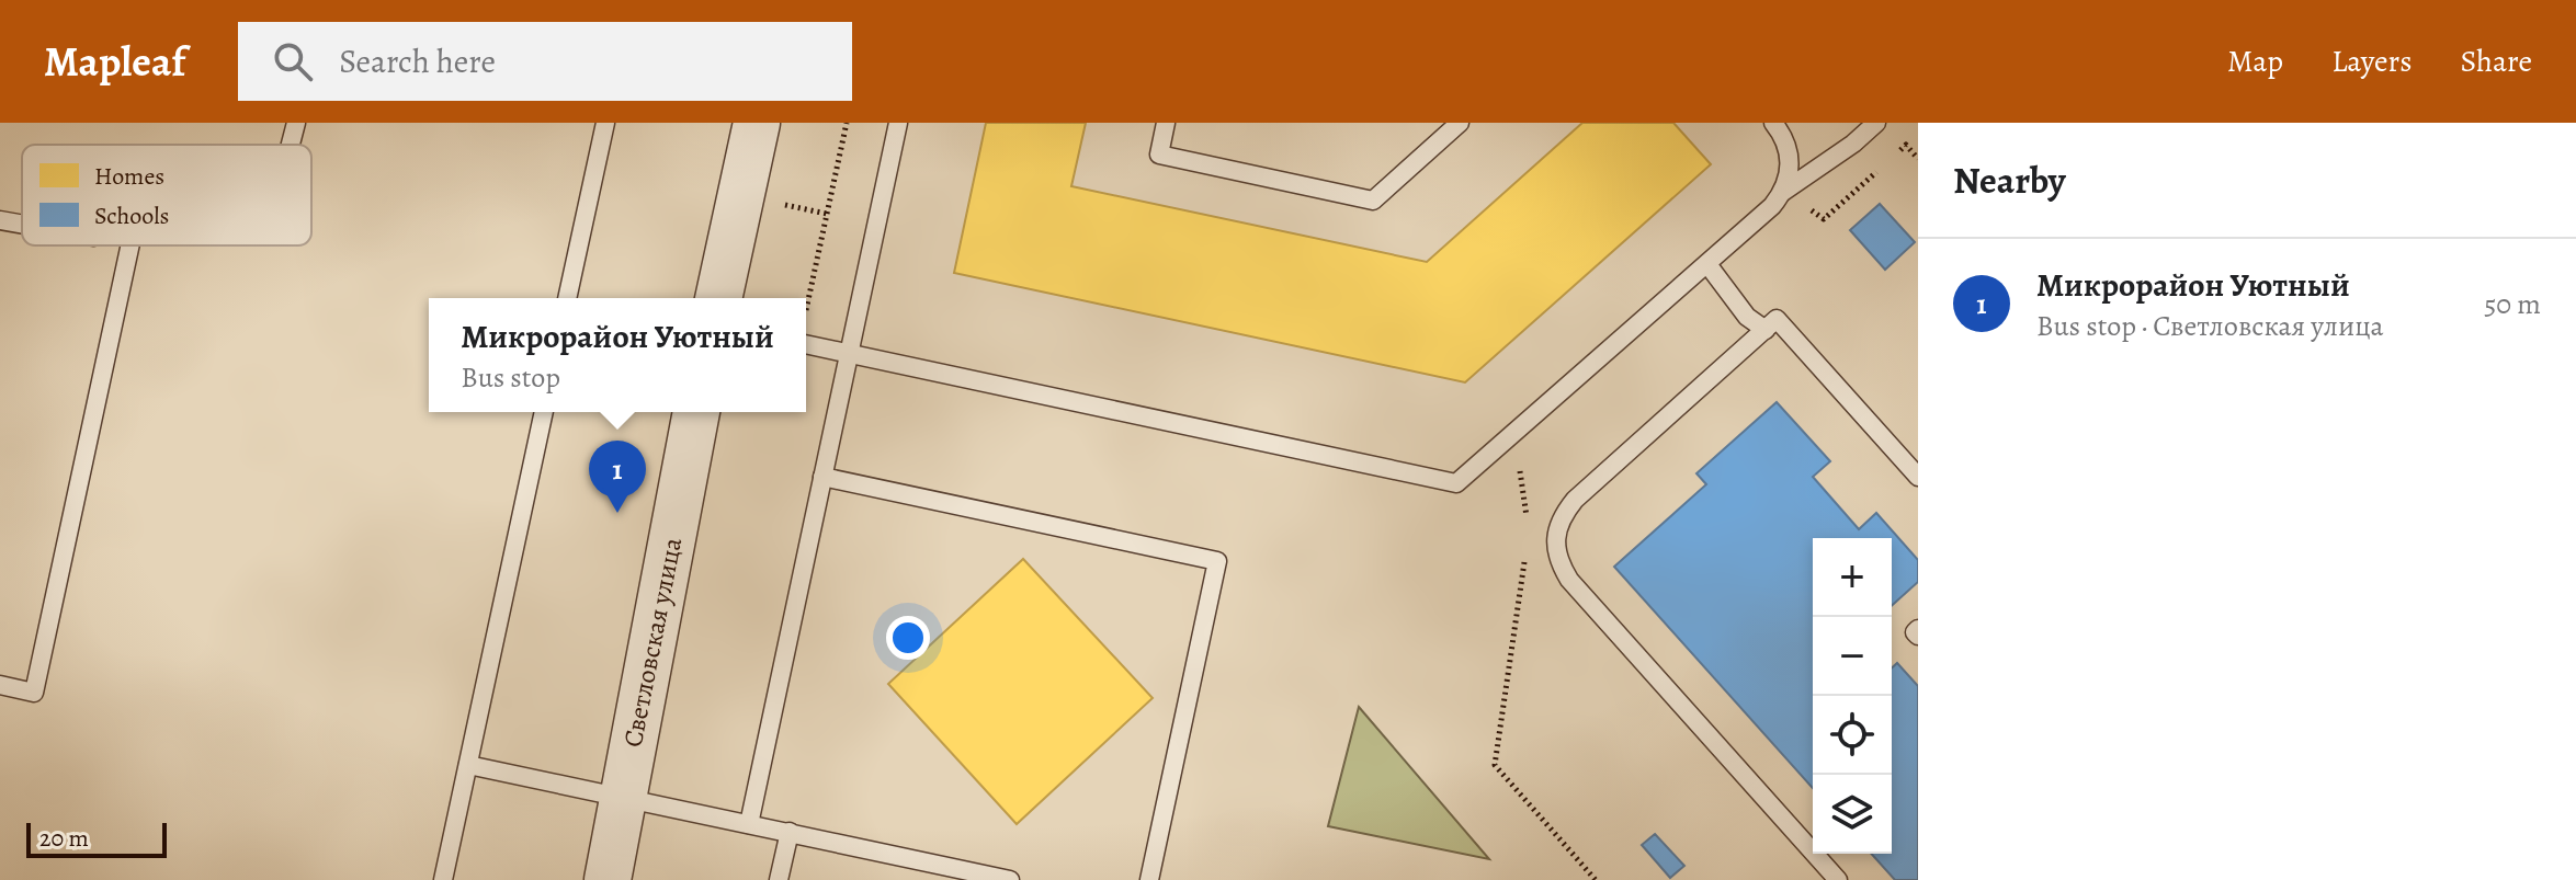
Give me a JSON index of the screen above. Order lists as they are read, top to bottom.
{
  "streets": {
    "street": ["Светловская улица"]
  },
  "legend": ["Homes", "Schools"],
  "scale_bar": "20 m",
  "page": {
    "header": "Mapleaf",
    "search": "Search here",
    "nav": ["Map", "Layers", "Share"],
    "heading": "Nearby",
    "list": [
      {
        "mark": "1",
        "name": "Микрорайон Уютный",
        "note": "Bus stop · Светловская улица",
        "value": "50 m"
      }
    ],
    "popup": ["Микрорайон Уютный", "Bus stop"],
    "pins": "1",
    "map_buttons": ["+", "−"],
    "scale": "20 m"
  }
}
